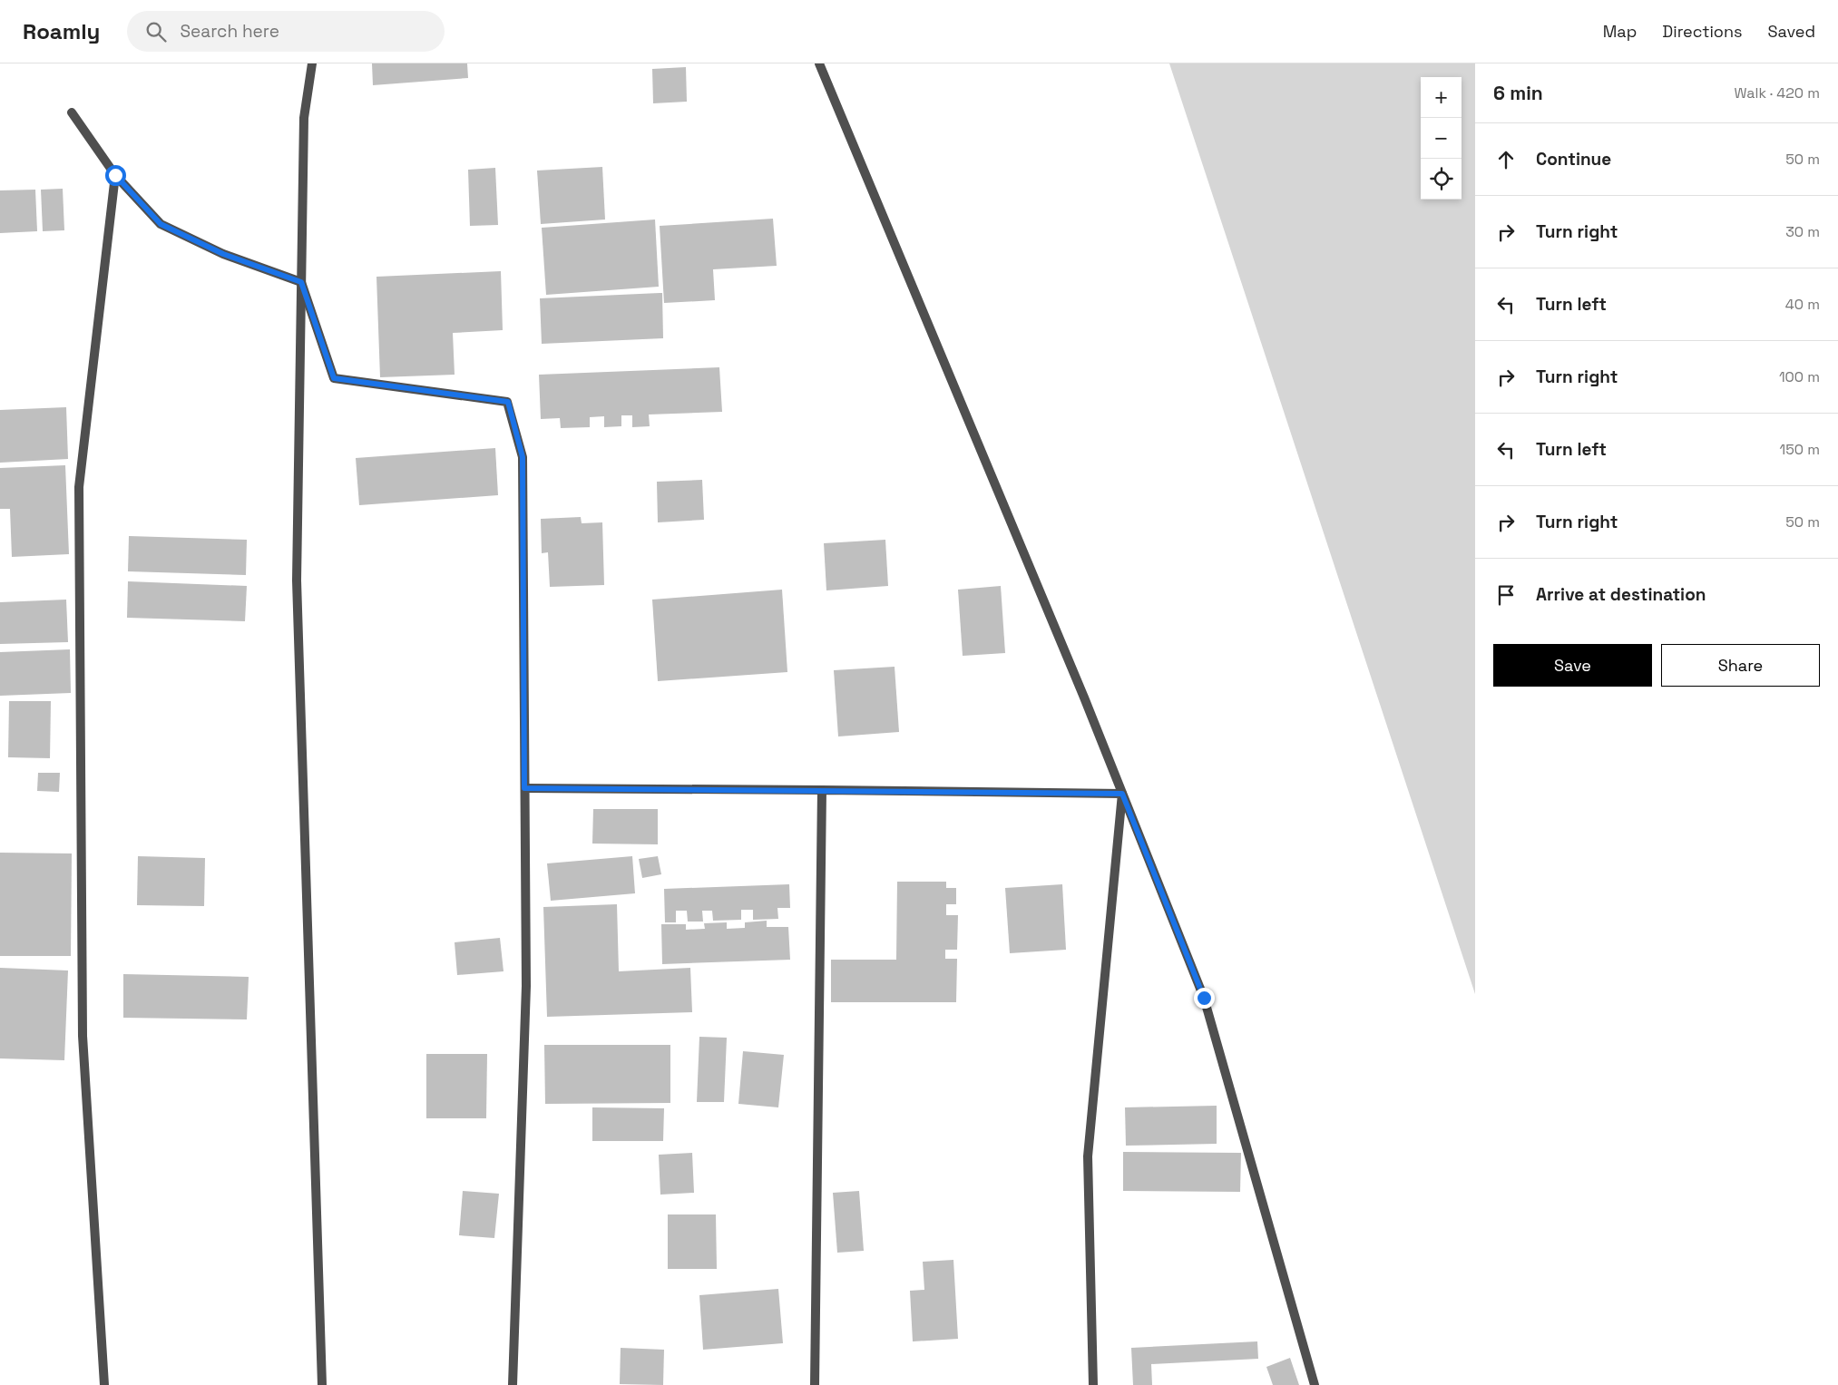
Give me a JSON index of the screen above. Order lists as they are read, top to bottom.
{
  "page": {
    "header": "Roamly",
    "search": "Search here",
    "nav": ["Map", "Directions", "Saved"],
    "heading": ["6 min", "Walk · 420 m"],
    "map_buttons": ["+", "−"],
    "list": [
      ["Continue", "50 m"],
      ["Turn right", "30 m"],
      ["Turn left", "40 m"],
      ["Turn right", "100 m"],
      ["Turn left", "150 m"],
      ["Turn right", "50 m"],
      "Arrive at destination"
    ],
    "buttons": ["Save", "Share"]
  }
}
